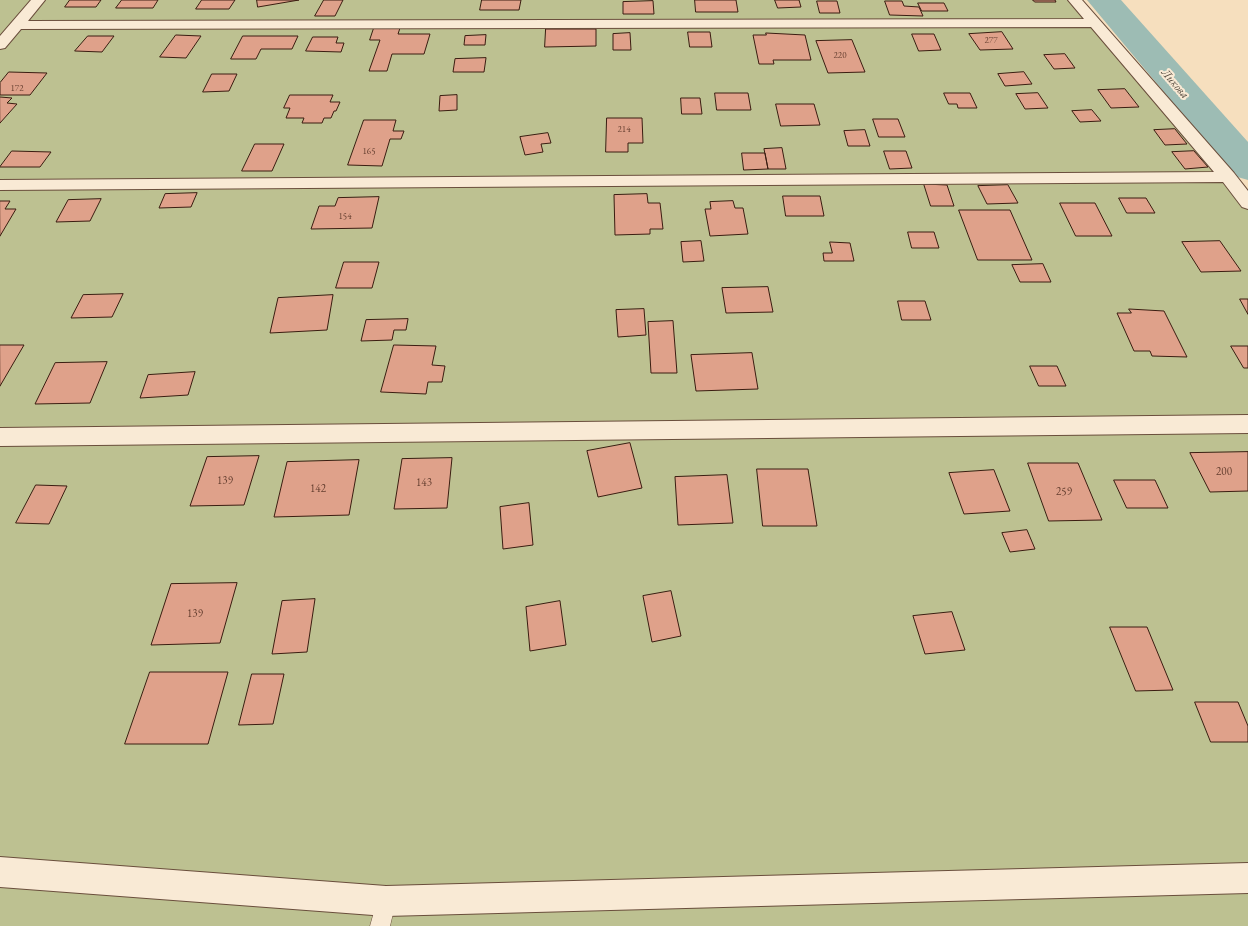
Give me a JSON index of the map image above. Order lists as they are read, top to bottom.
{
  "water": ["Ликова"],
  "house_numbers": [
    "277",
    "220",
    "172",
    "214",
    "165",
    "154",
    "200",
    "139",
    "143",
    "142",
    "259",
    "139"
  ]
}
